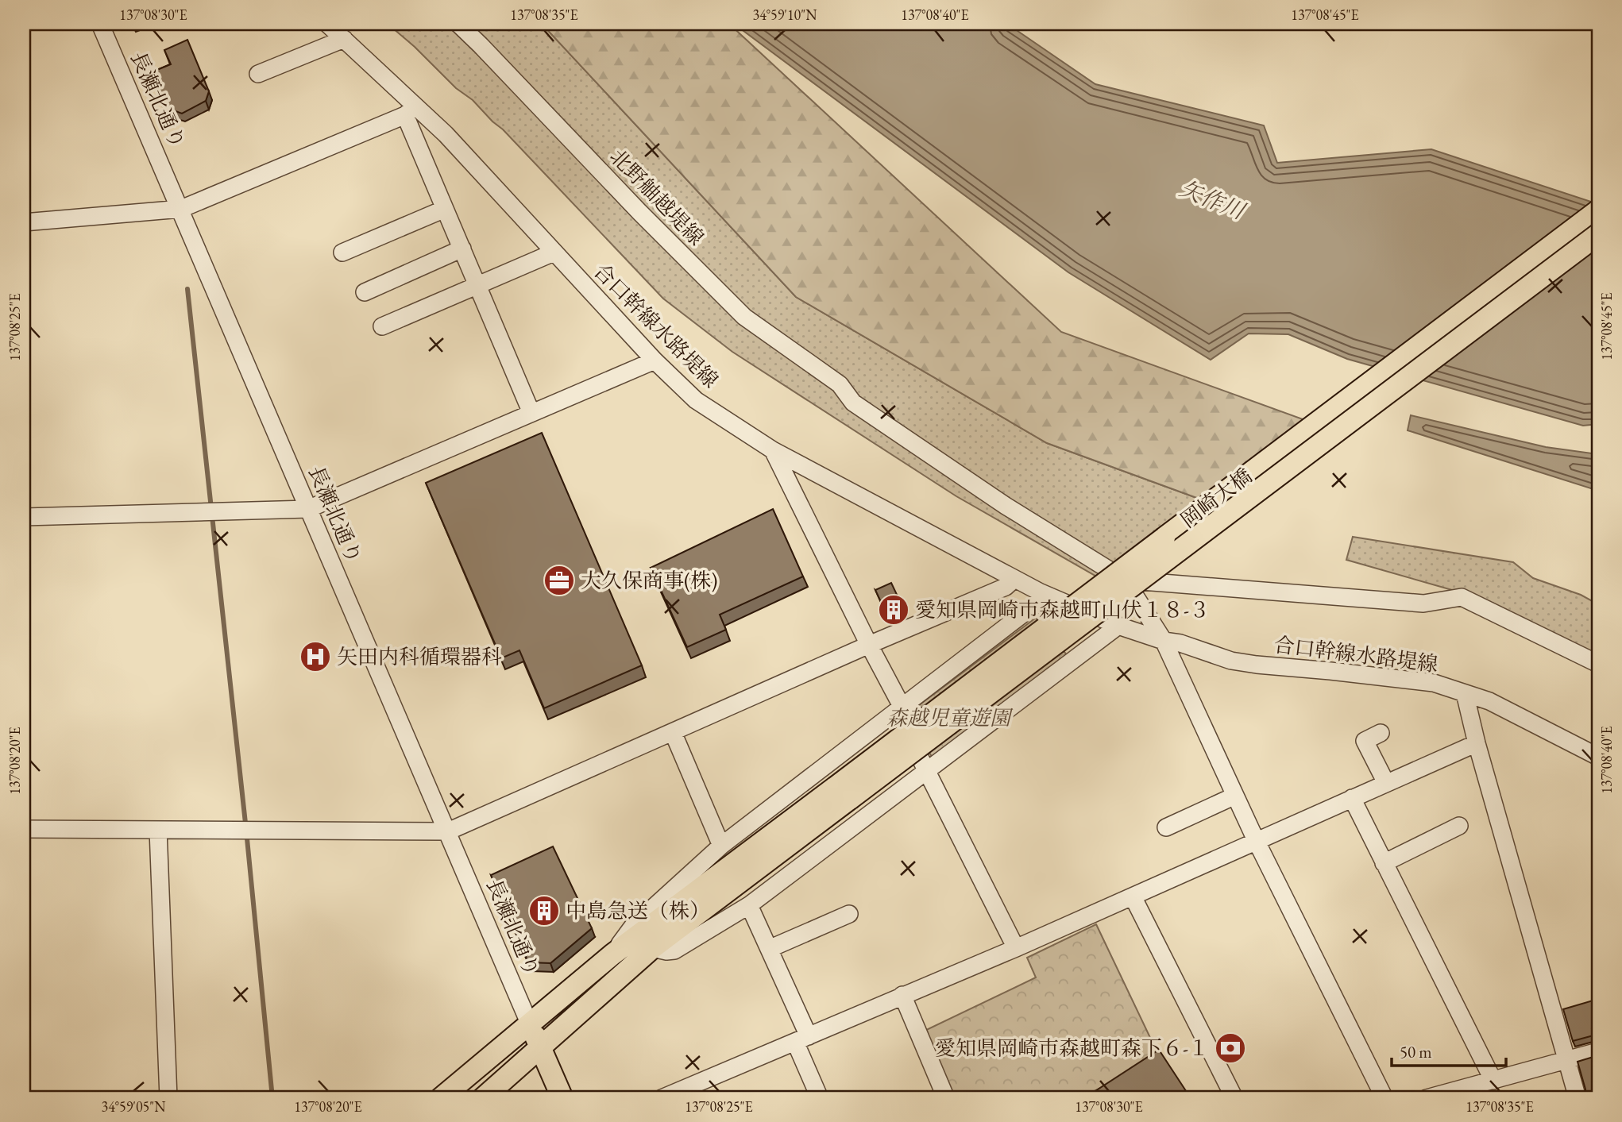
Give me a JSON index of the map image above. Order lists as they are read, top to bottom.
{
  "streets": {
    "main road": ["岡崎大橋"],
    "street": ["長瀬北通り", "北野舳越堤線", "合口幹線水路堤線"]
  },
  "water": ["矢作川"],
  "parks": ["森越児童遊園"],
  "places": {
    "office": ["大久保商事(株)"],
    "building": ["愛知県岡崎市森越町山伏１８‐３", "中島急送（株）"],
    "hospital": ["矢田内科循環器科"],
    "bank": ["愛知県岡崎市森越町森下６‐１"]
  },
  "scale_bar": "50 m",
  "coordinates": [
    "137°08'30\"E",
    "137°08'35\"E",
    "34°59'10\"N",
    "137°08'40\"E",
    "137°08'45\"E",
    "137°08'25\"E",
    "137°08'20\"E",
    "34°59'05\"N"
  ]
}
